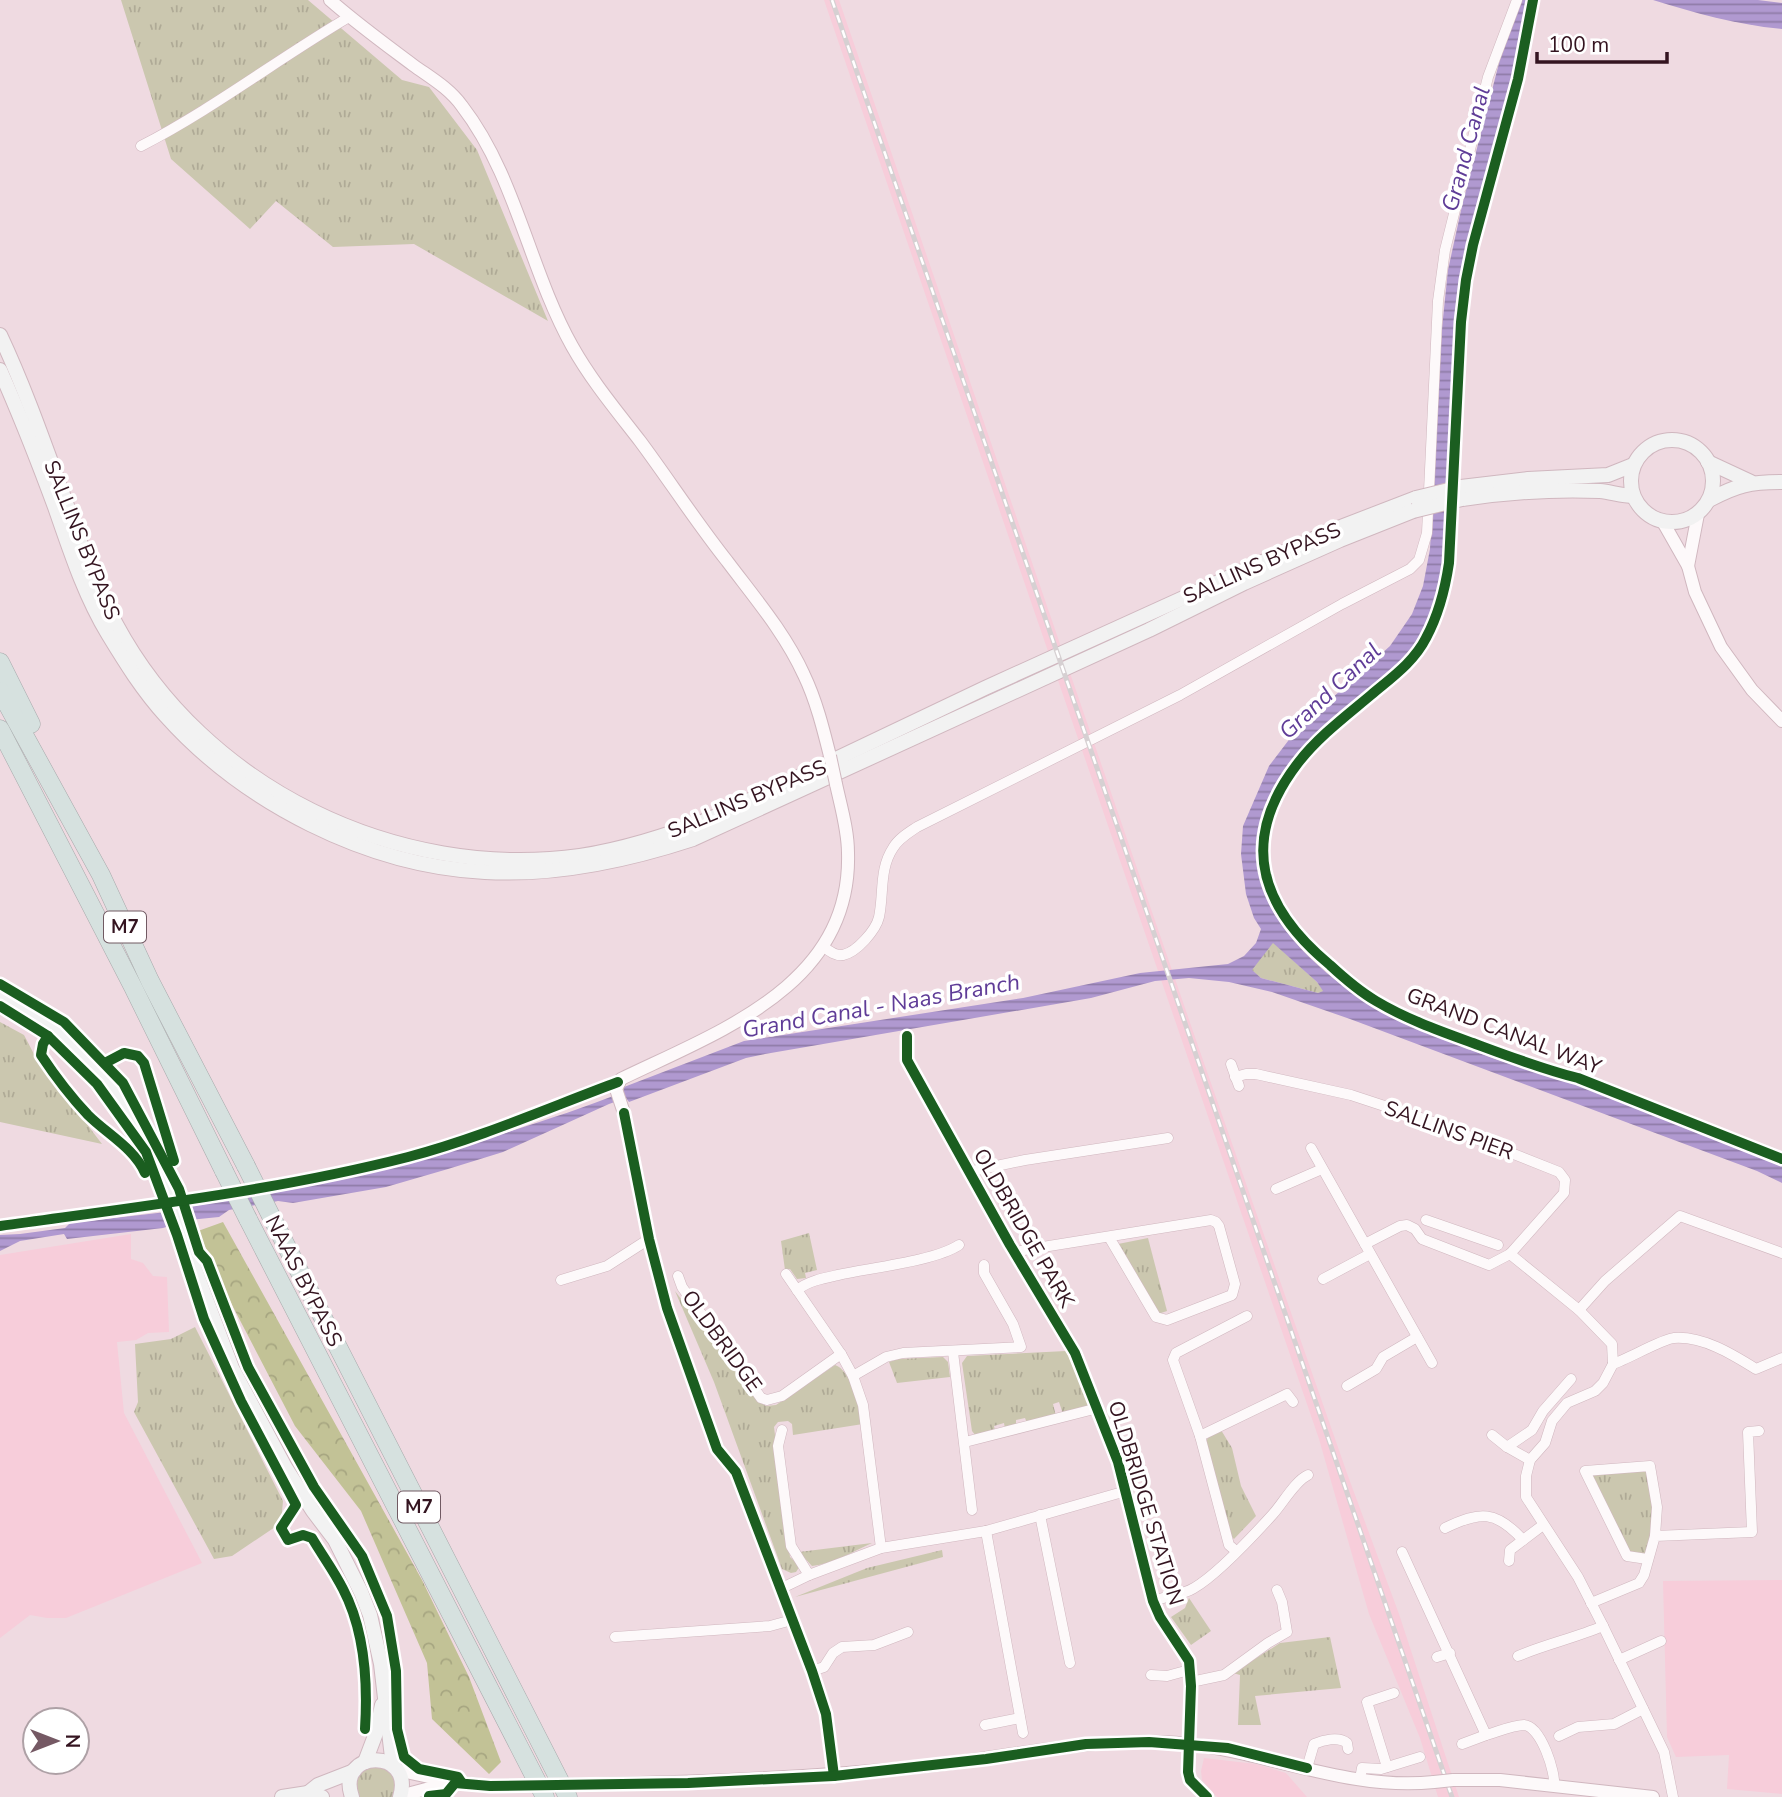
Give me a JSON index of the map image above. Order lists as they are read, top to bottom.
{
  "streets": {
    "highway": ["M7", "NAAS BYPASS"],
    "main road": ["SALLINS BYPASS"],
    "street": [
      "GRAND CANAL WAY",
      "SALLINS PIER",
      "OLDBRIDGE PARK",
      "OLDBRIDGE",
      "OLDBRIDGE STATION"
    ]
  },
  "crossings": [
    ["M7", "NAAS BYPASS"],
    ["OLDBRIDGE PARK", "OLDBRIDGE STATION"]
  ],
  "water": ["Grand Canal", "Grand Canal - Naas Branch"],
  "scale_bar": "100 m",
  "north": "right"
}
